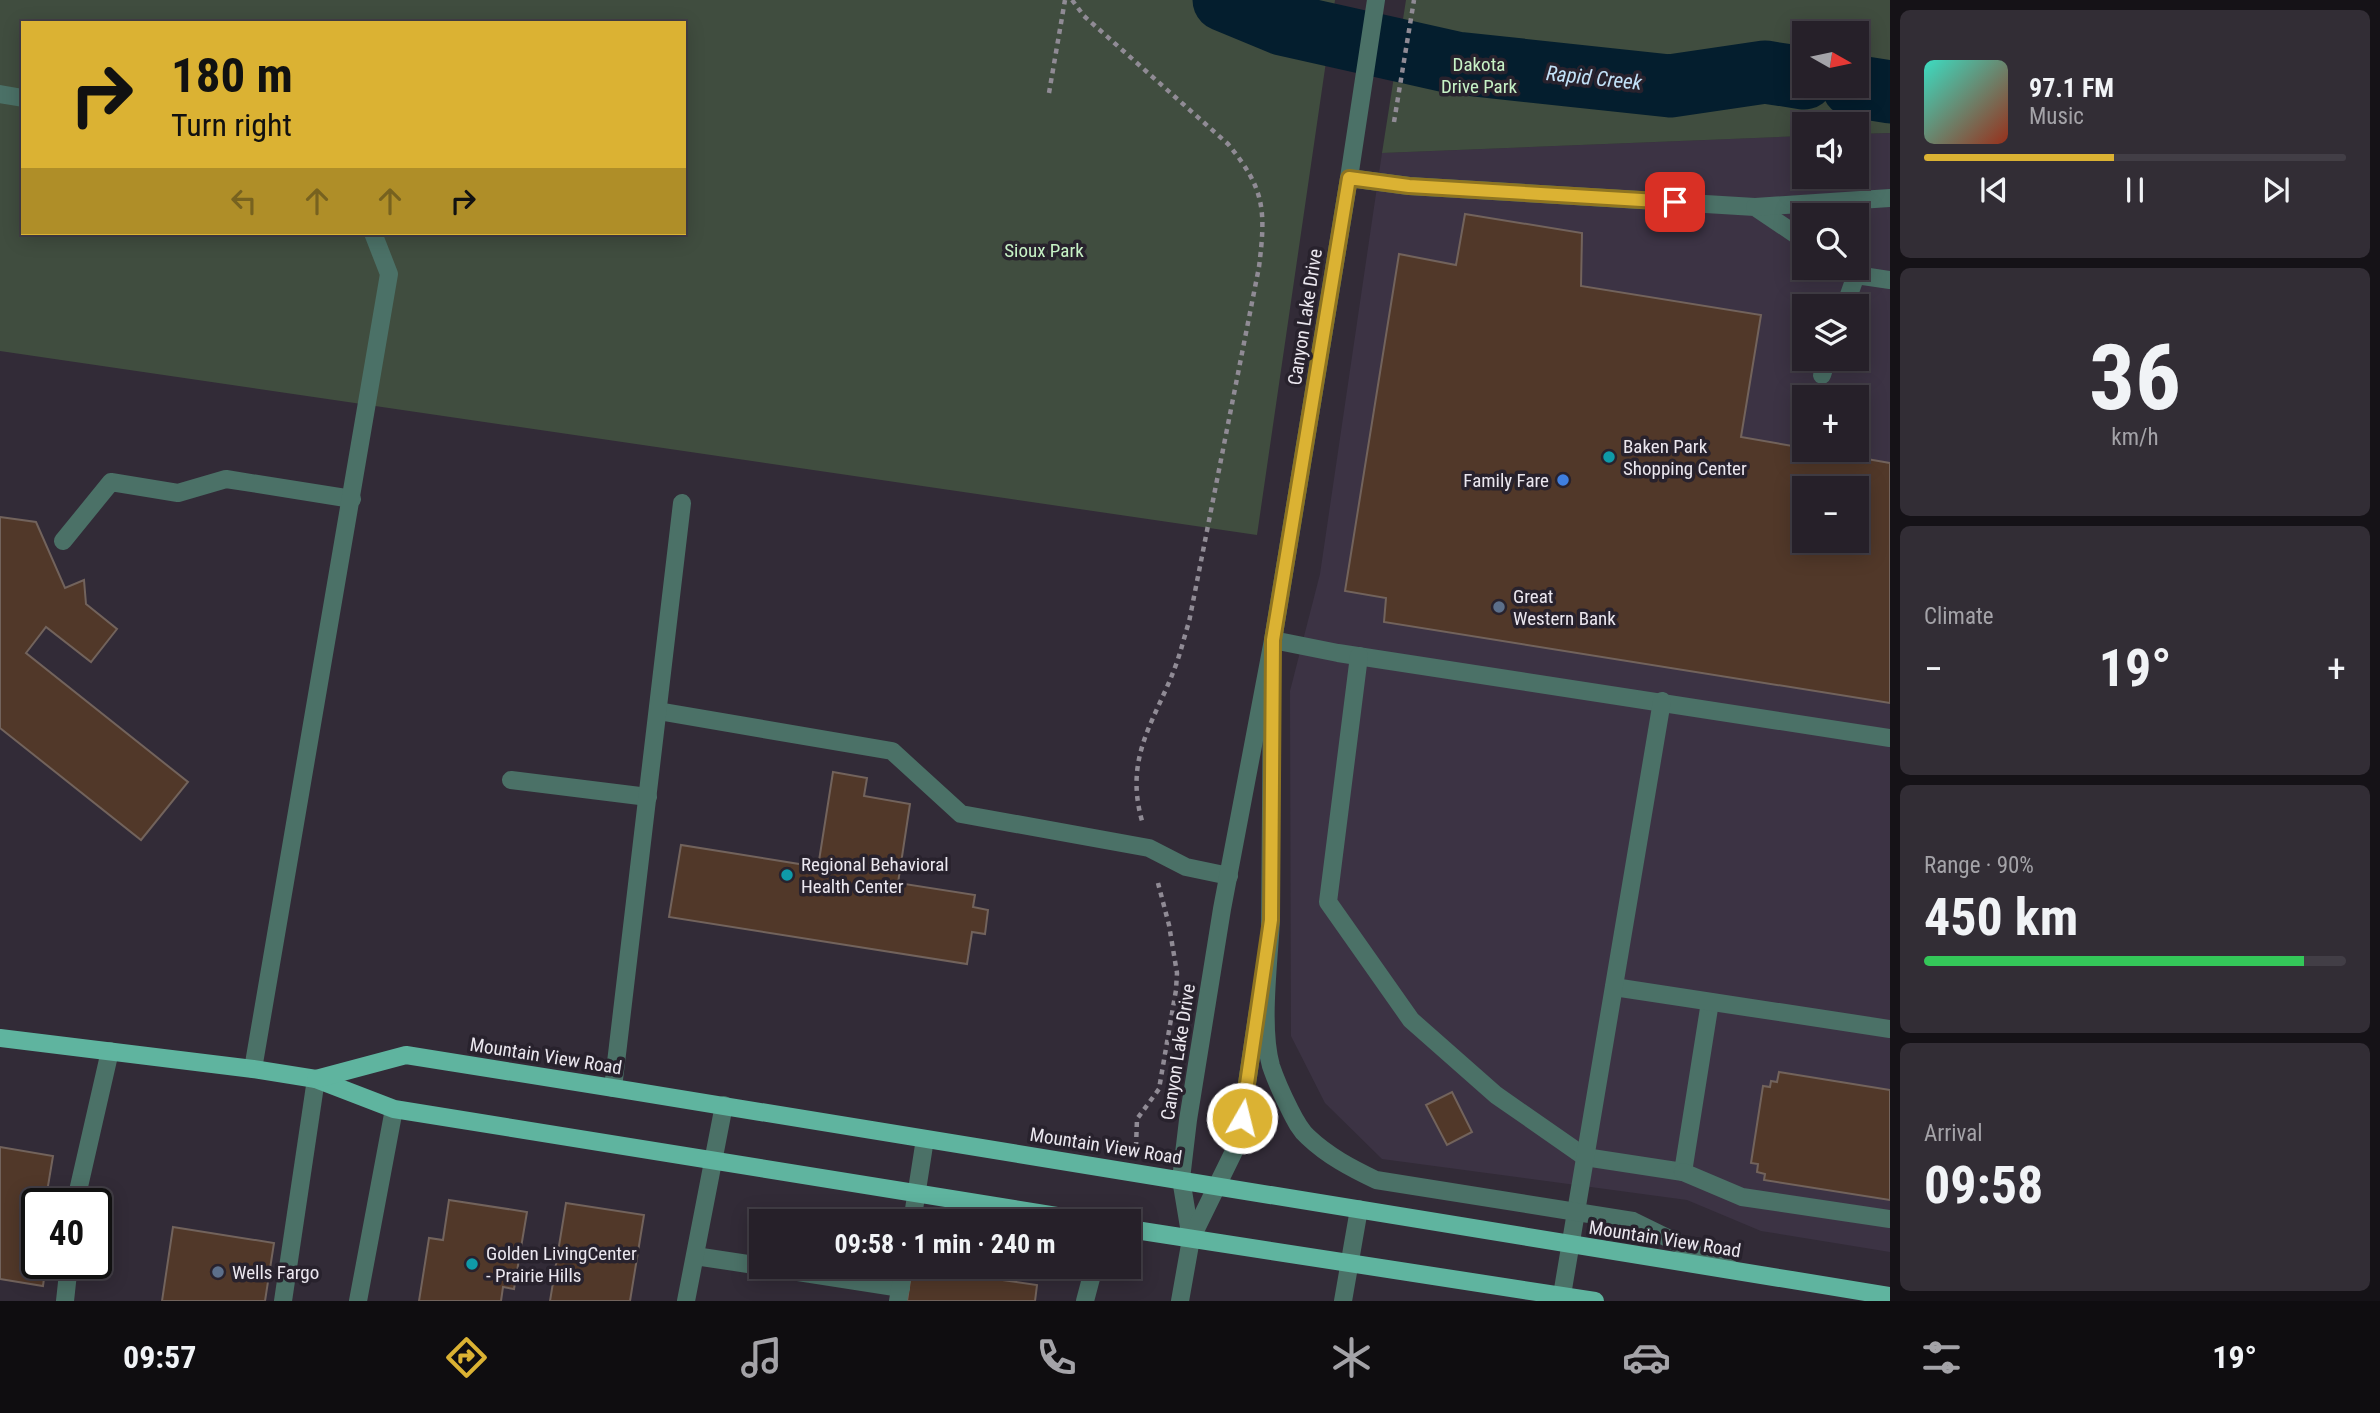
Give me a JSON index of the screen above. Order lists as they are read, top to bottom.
{
  "streets": {
    "main road": ["Mountain View Road"],
    "street": ["Canyon Lake Drive"]
  },
  "crossings": [
    ["Canyon Lake Drive", "Mountain View Road"]
  ],
  "water": ["Rapid Creek"],
  "parks": ["Dakota Drive Park", "Sioux Park"],
  "places": [
    "Baken Park Shopping Center",
    "Family Fare",
    "Great Western Bank",
    "Regional Behavioral Health Center",
    "Golden LivingCenter - Prairie Hills",
    "Wells Fargo"
  ],
  "north": "right",
  "page": {
    "map_buttons": ["+", "−"],
    "turn": ["180 m", "Turn right"],
    "song": ["97.1 FM", "Music"],
    "tile": [
      ["36", "km/h"],
      "Climate",
      ["Range · 90%", "450 km"],
      ["Arrival", "09:58"]
    ],
    "heat": ["−", "19°", "+"],
    "limit": "40",
    "trip": "09:58 · 1 min · 240 m",
    "tabs": ["09:57", "19°"]
  }
}
